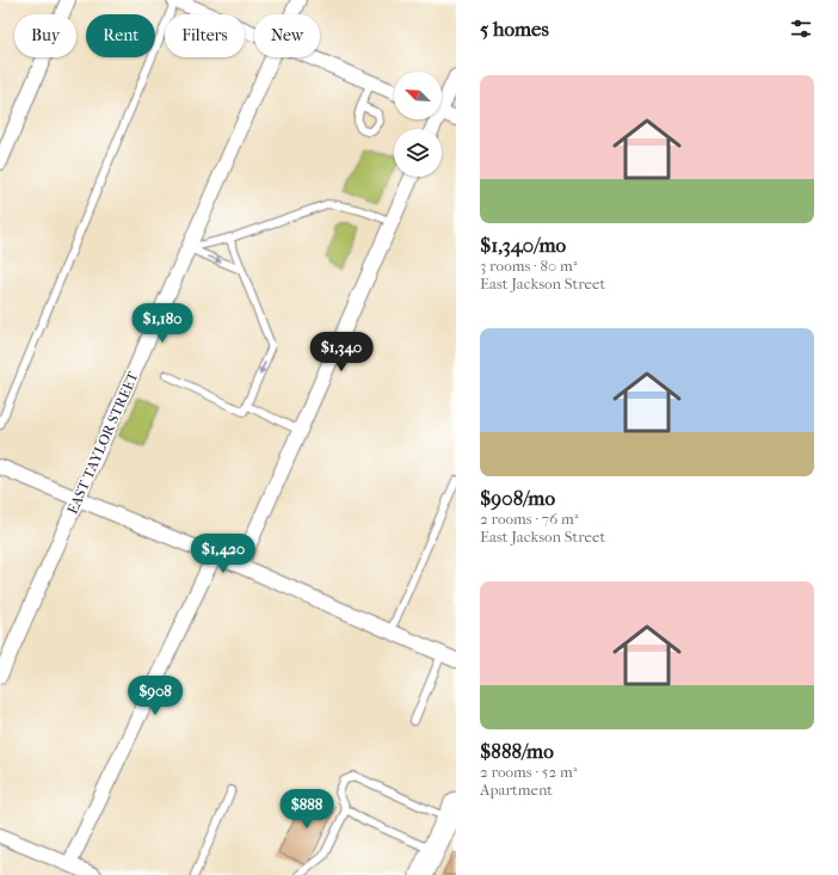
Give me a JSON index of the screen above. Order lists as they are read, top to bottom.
{
  "streets": {
    "street": ["EAST TAYLOR STREET"]
  },
  "north": "top left",
  "page": {
    "heading": "5 homes",
    "chip": [
      "Buy",
      "Rent",
      "Filters",
      "New"
    ],
    "list": [
      {
        "name": "$1,340/mo",
        "note": "3 rooms · 80 m² · East Jackson Street"
      },
      {
        "name": "$908/mo",
        "note": "2 rooms · 76 m² · East Jackson Street"
      },
      {
        "name": "$888/mo",
        "note": "2 rooms · 52 m² · Apartment"
      }
    ],
    "price": [
      "$1,180",
      "$1,340",
      "$1,420",
      "$908",
      "$888"
    ]
  }
}
